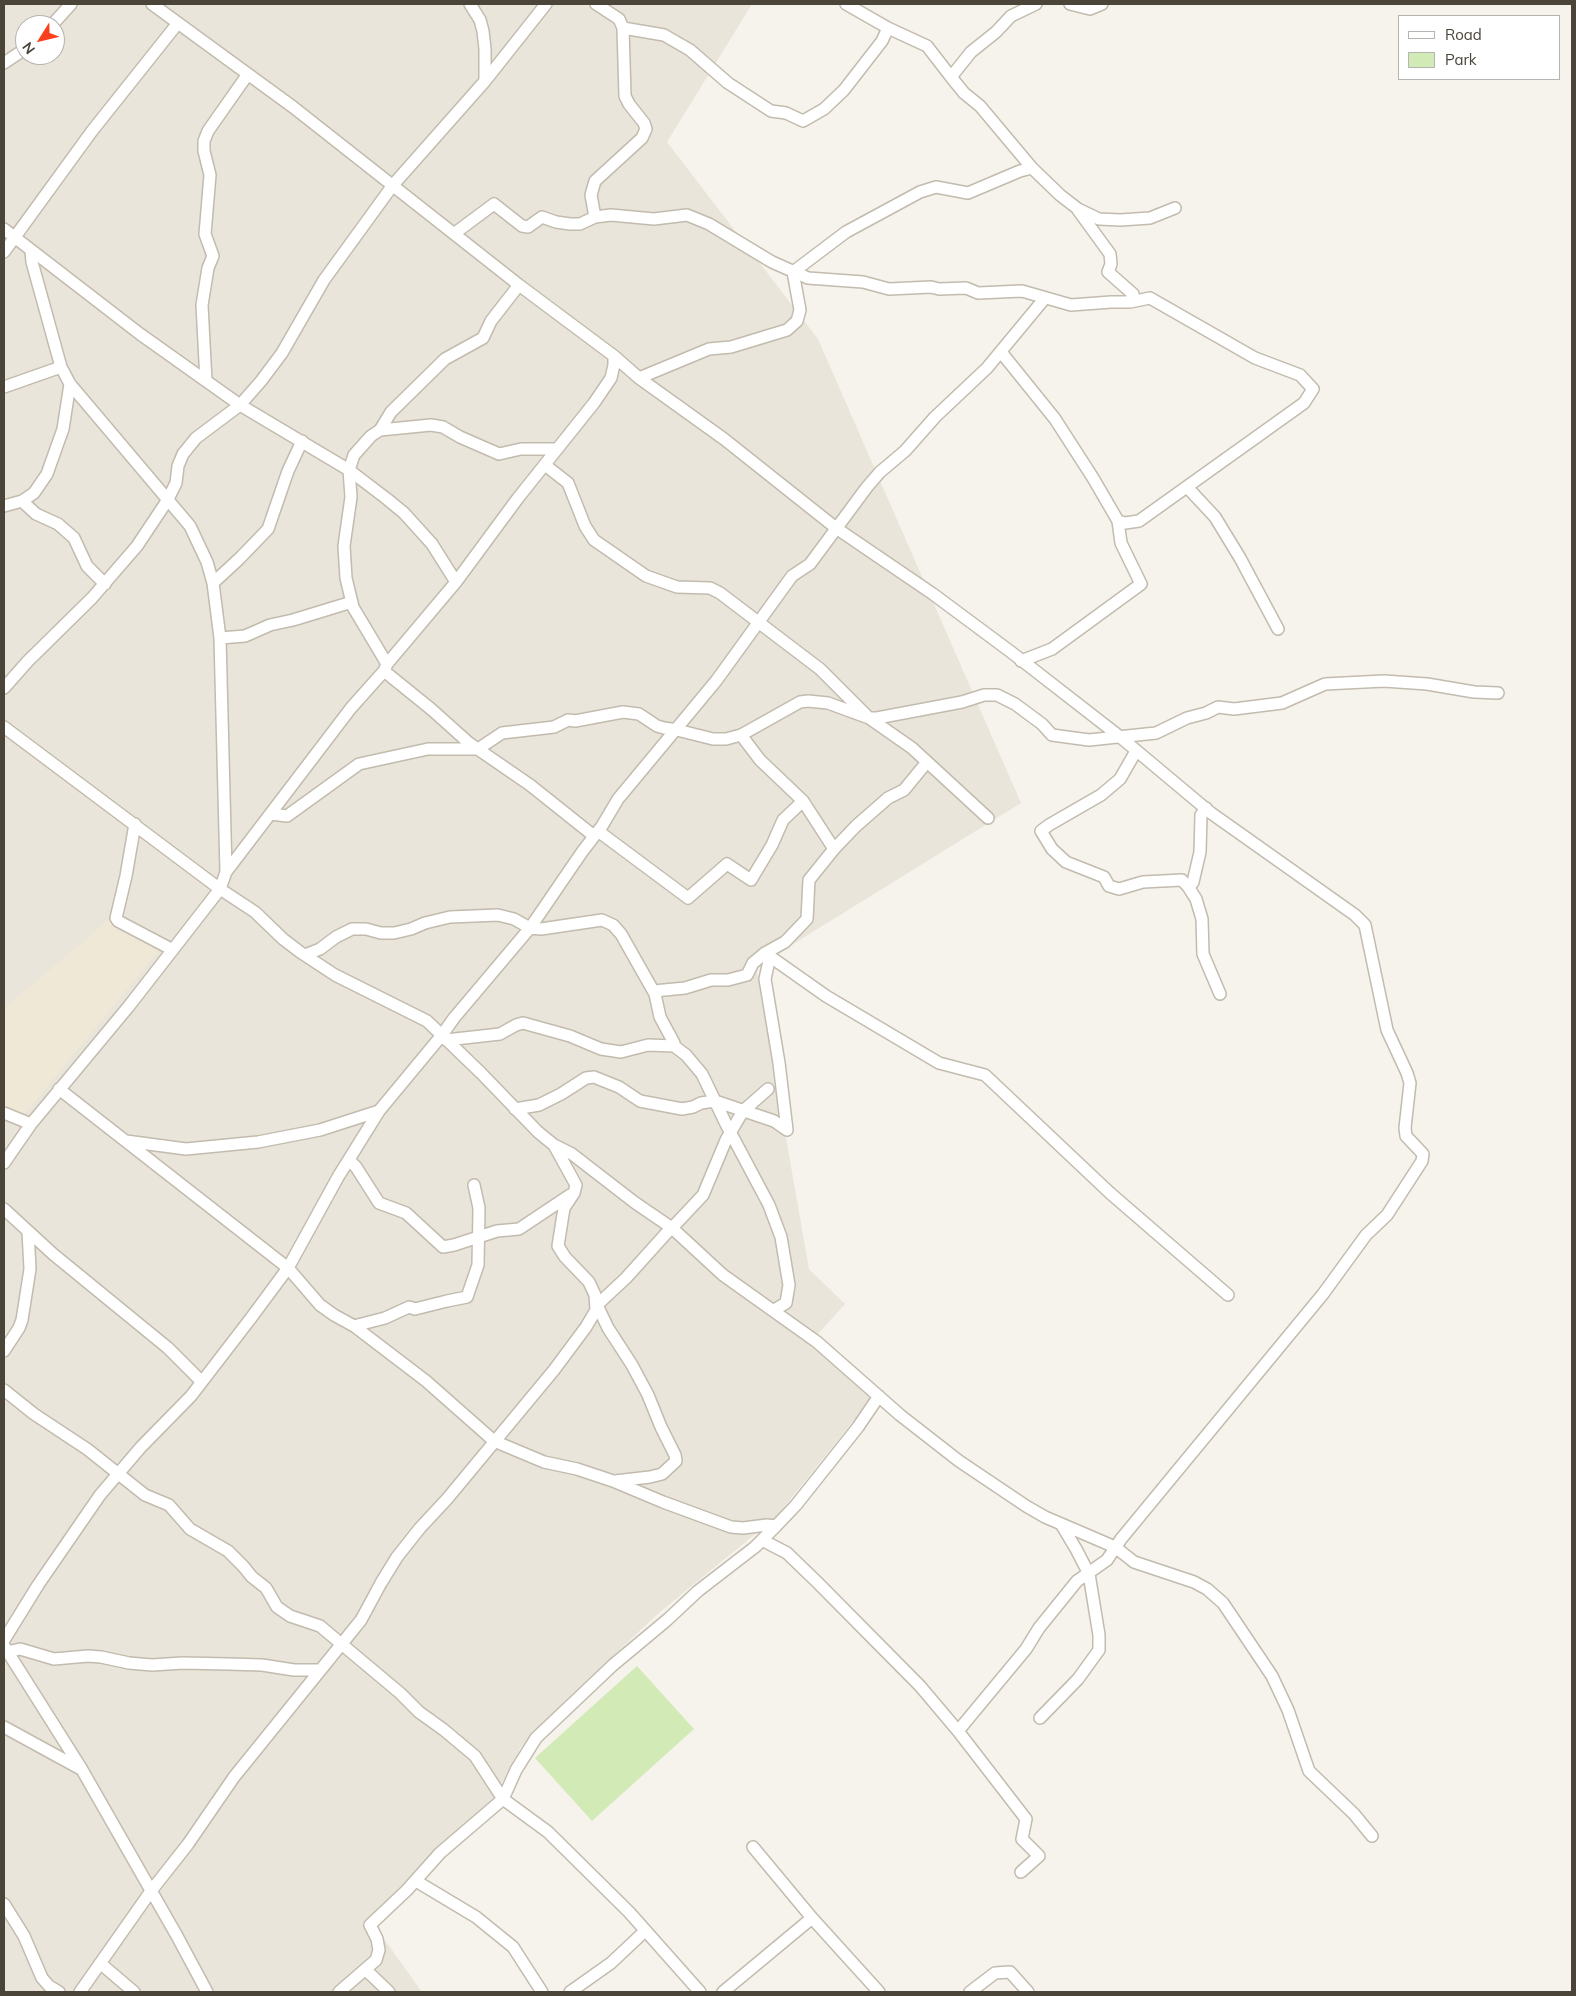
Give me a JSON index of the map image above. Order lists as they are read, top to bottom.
{
  "legend": ["Road", "Park"],
  "north": "bottom left"
}
